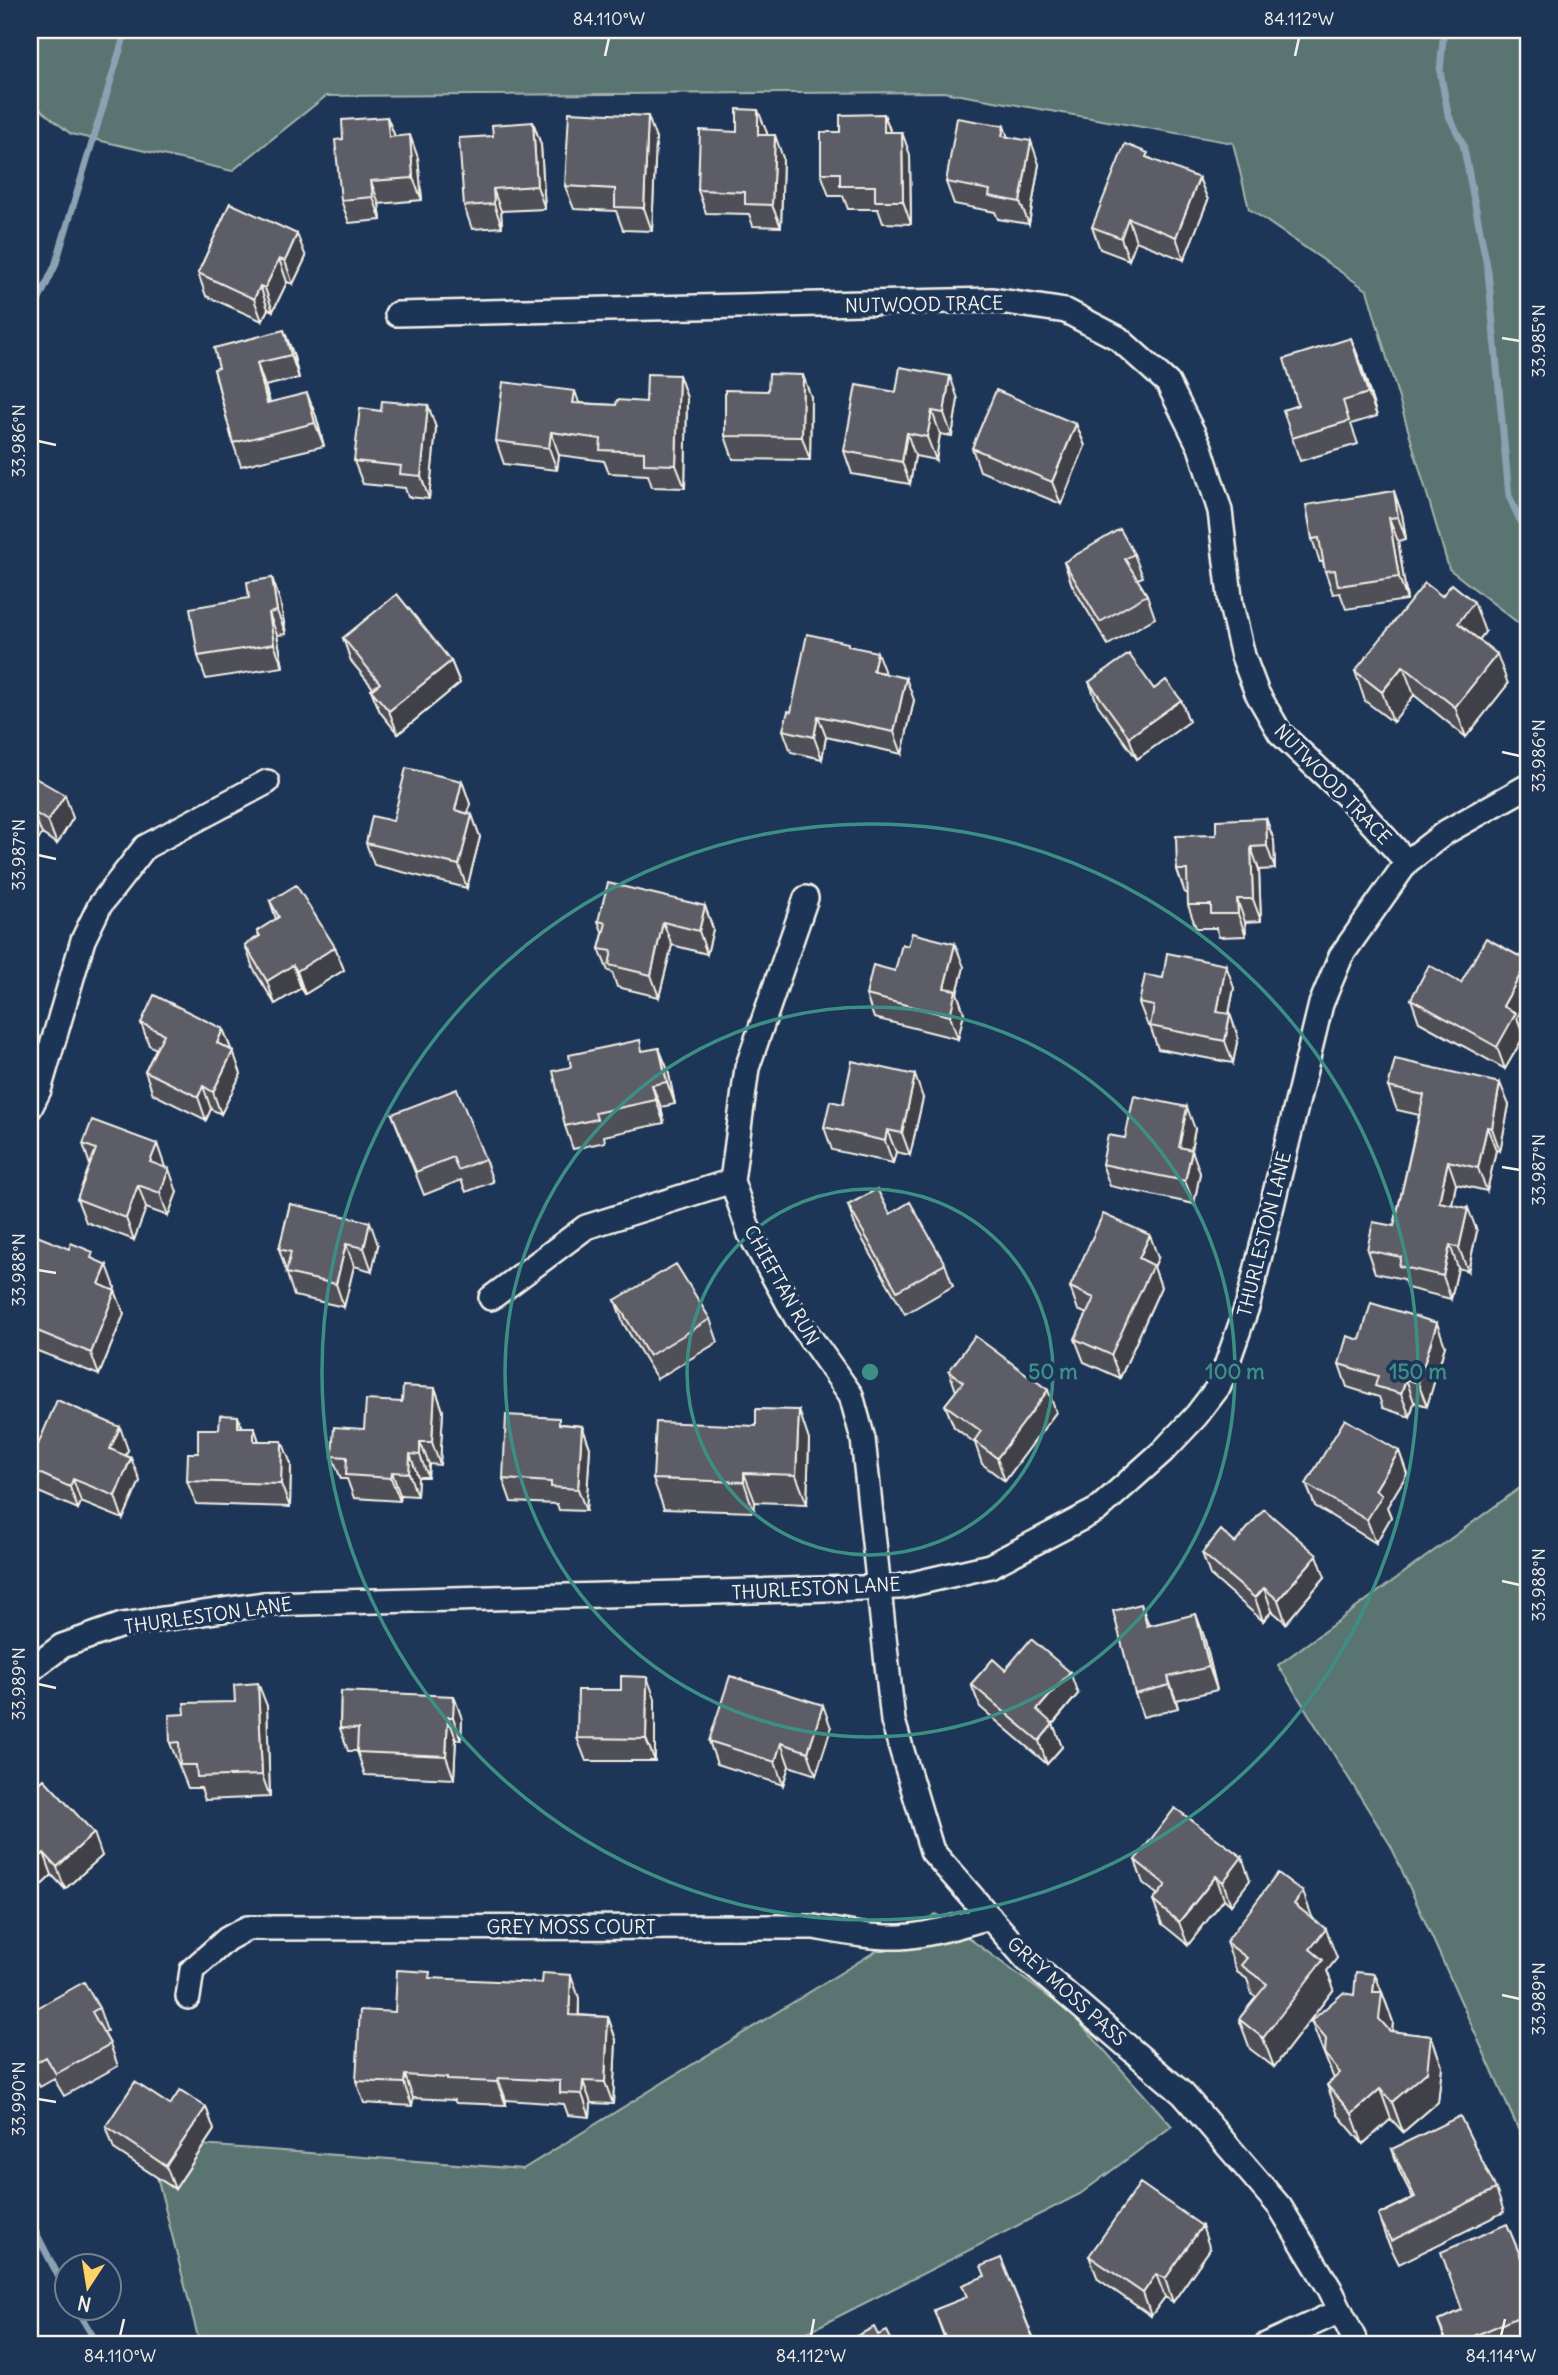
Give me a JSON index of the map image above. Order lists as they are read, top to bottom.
{
  "streets": {
    "street": [
      "NUTWOOD TRACE",
      "THURLESTON LANE",
      "CHIEFTAN RUN",
      "GREY MOSS COURT",
      "GREY MOSS PASS"
    ]
  },
  "crossings": [
    ["NUTWOOD TRACE", "THURLESTON LANE"],
    ["THURLESTON LANE", "CHIEFTAN RUN"],
    ["THURLESTON LANE", "GREY MOSS PASS"],
    ["CHIEFTAN RUN", "GREY MOSS PASS"],
    ["GREY MOSS COURT", "GREY MOSS PASS"]
  ],
  "north": "bottom",
  "coordinates": [
    "84.110°W",
    "84.112°W",
    "33.985°N",
    "33.986°N",
    "33.987°N",
    "33.988°N",
    "33.989°N",
    "33.990°N",
    "84.114°W"
  ],
  "rings": ["50 m", "100 m", "150 m"]
}
